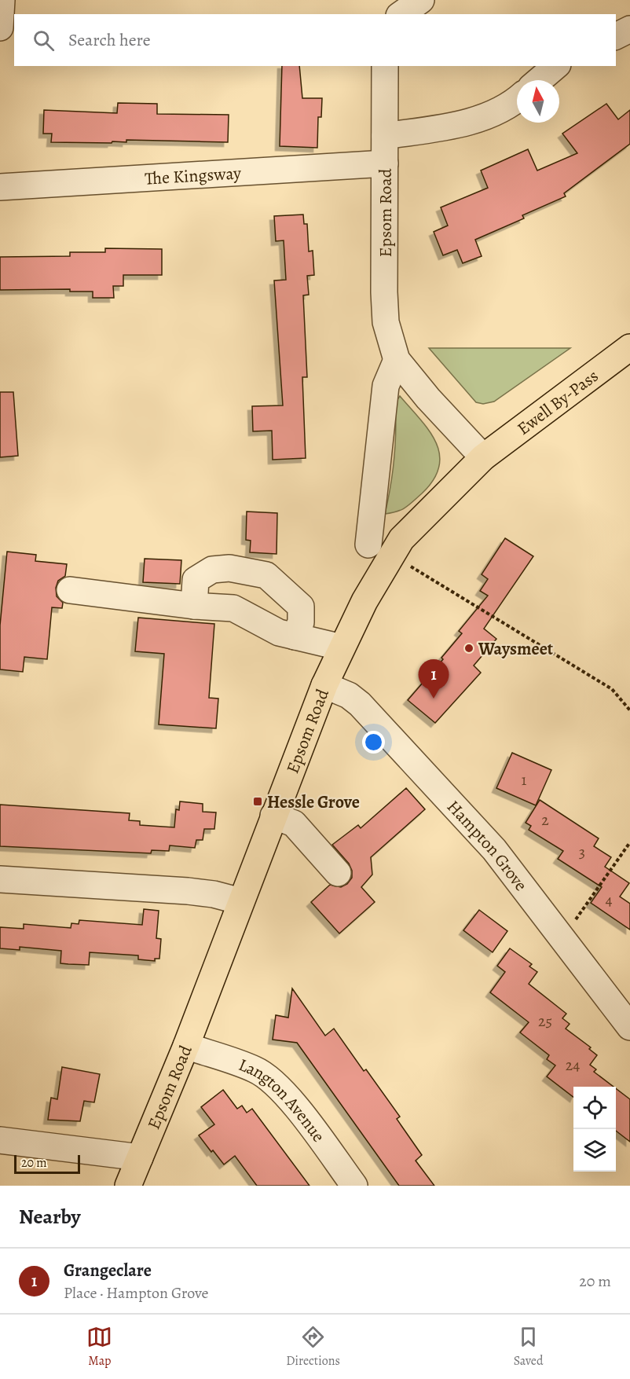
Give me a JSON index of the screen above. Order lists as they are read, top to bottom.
{
  "streets": {
    "highway": ["Epsom Road", "Ewell By-Pass"],
    "street": ["The Kingsway", "Hampton Grove", "Langton Avenue"]
  },
  "crossings": [
    ["The Kingsway", "Epsom Road"],
    ["Epsom Road", "Ewell By-Pass"],
    ["Epsom Road", "Hampton Grove"],
    ["Epsom Road", "Langton Avenue"]
  ],
  "places": {
    "other": ["Waysmeet"],
    "transit": ["Hessle Grove"]
  },
  "house_numbers": [
    "1",
    "2",
    "3",
    "4",
    "25",
    "24"
  ],
  "scale_bar": "20 m",
  "north": "top",
  "page": {
    "search": "Search here",
    "pins": "1",
    "scale": "20 m",
    "heading": "Nearby",
    "list": [
      {
        "mark": "1",
        "name": "Grangeclare",
        "note": "Place · Hampton Grove",
        "value": "20 m"
      }
    ],
    "nav": ["Map", "Directions", "Saved"]
  }
}
